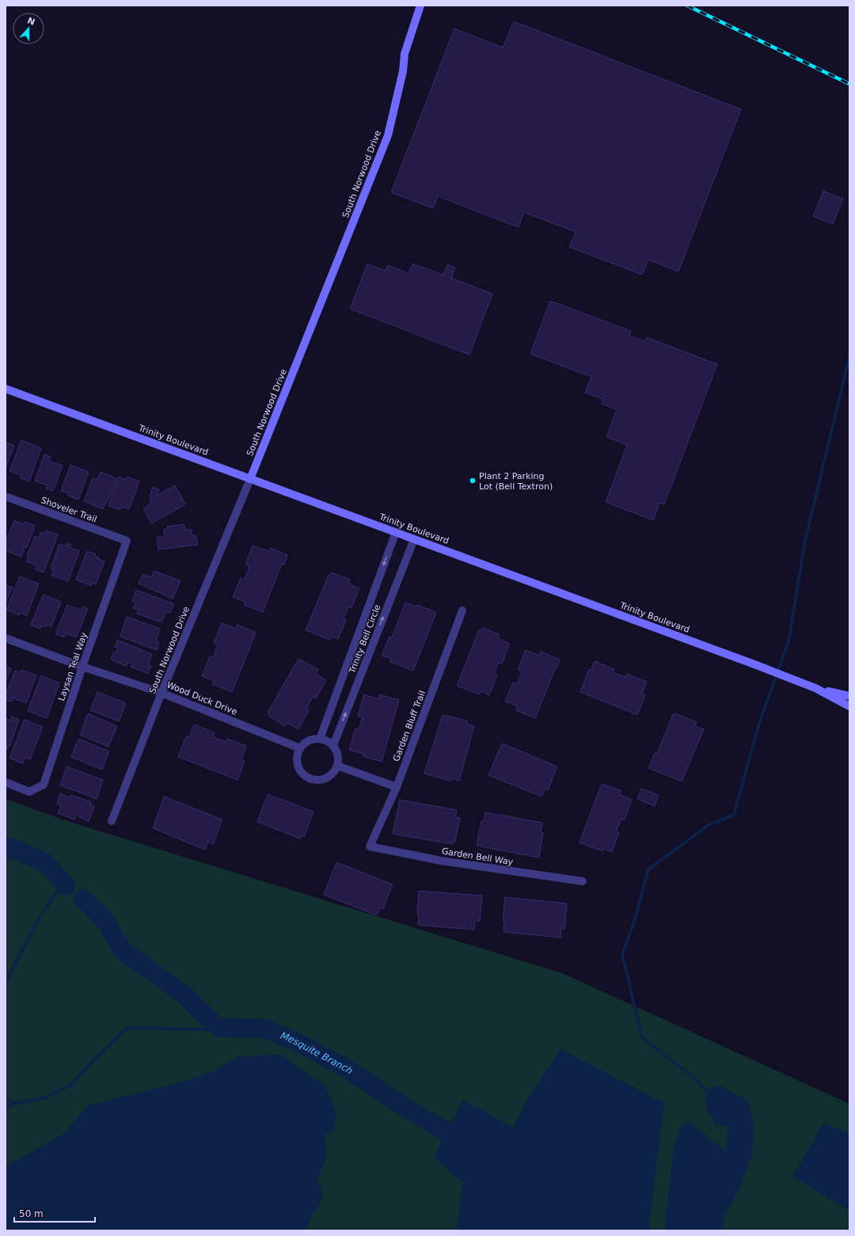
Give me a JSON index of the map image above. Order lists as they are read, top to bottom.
{
  "streets": {
    "main road": ["South Norwood Drive", "Trinity Boulevard"],
    "street": [
      "Shoveler Trail",
      "Trinity Bell Circle",
      "Laysan Teal Way",
      "Wood Duck Drive",
      "Garden Bluff Trail",
      "Garden Bell Way"
    ]
  },
  "crossings": [
    ["South Norwood Drive", "Trinity Boulevard"],
    ["South Norwood Drive", "Wood Duck Drive"],
    ["Trinity Boulevard", "Trinity Bell Circle"],
    ["Shoveler Trail", "Laysan Teal Way"],
    ["Trinity Bell Circle", "Wood Duck Drive"],
    ["Laysan Teal Way", "Wood Duck Drive"],
    ["Garden Bluff Trail", "Garden Bell Way"]
  ],
  "water": ["Mesquite Branch"],
  "places": ["Plant 2 Parking Lot (Bell Textron)"],
  "scale_bar": "50 m",
  "north": "top"
}
